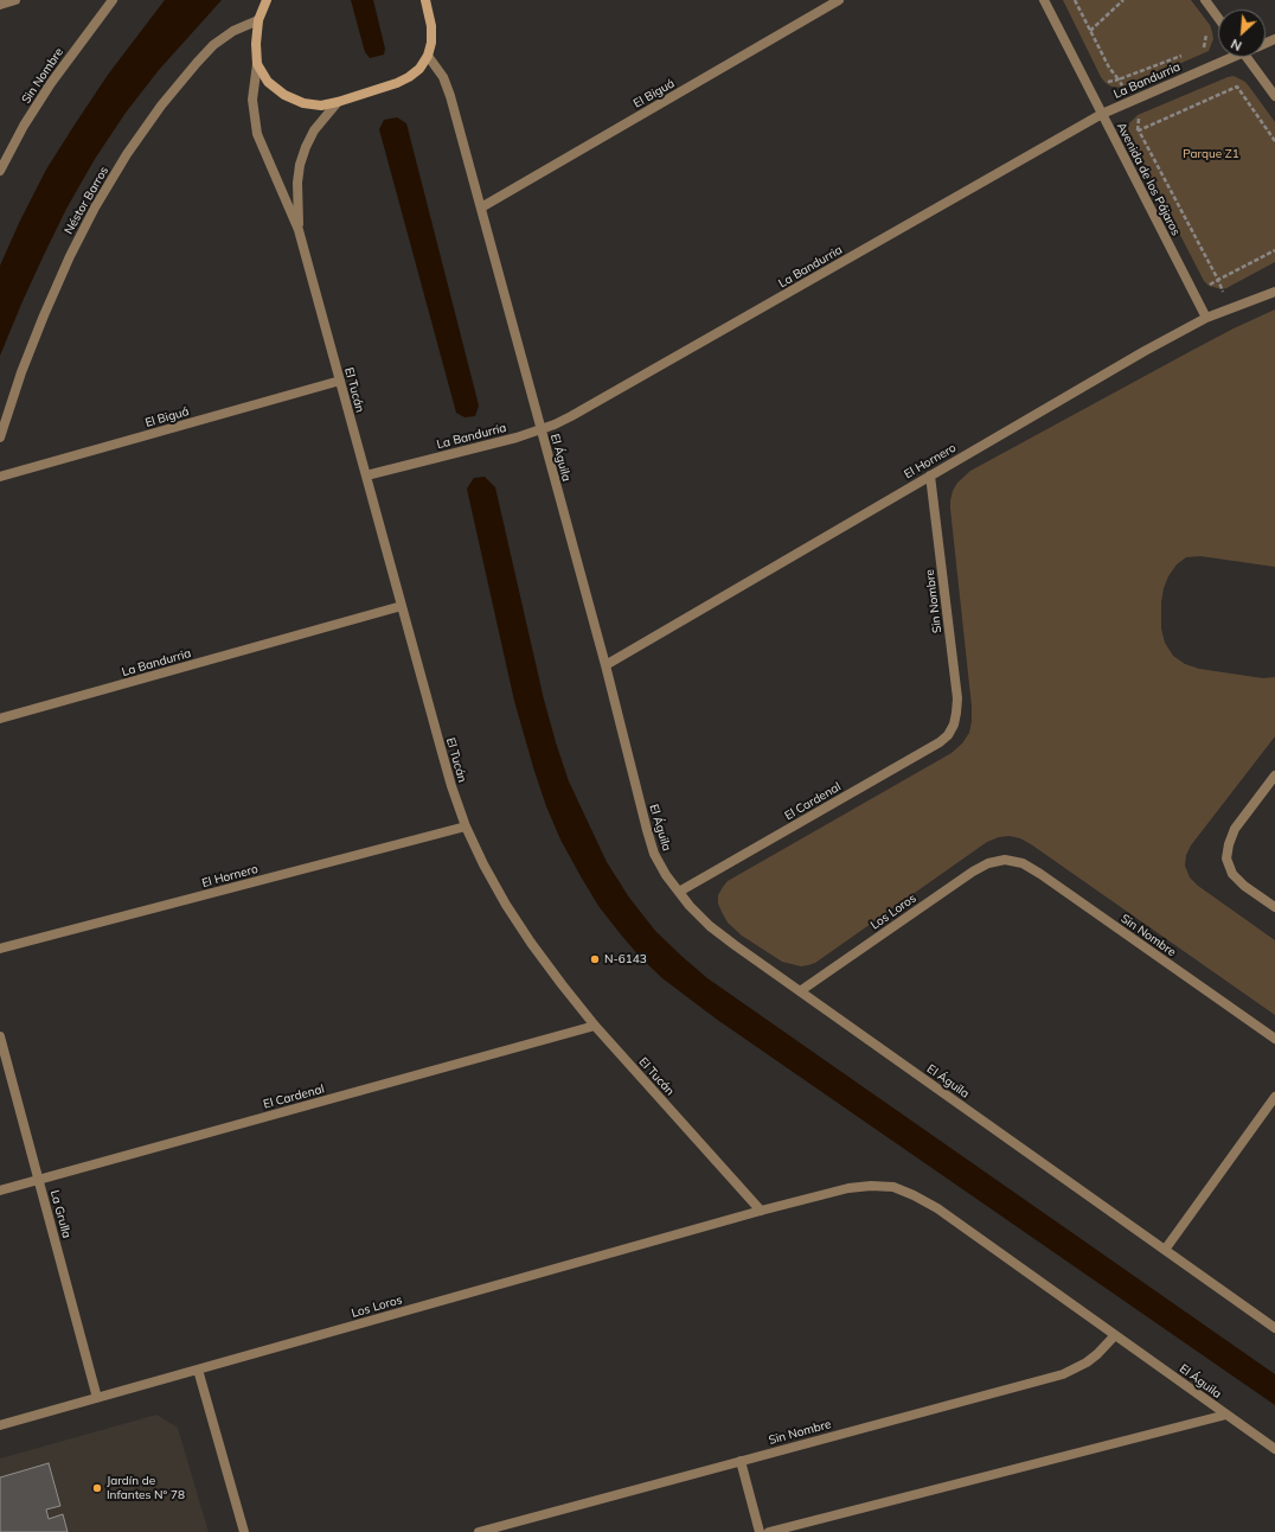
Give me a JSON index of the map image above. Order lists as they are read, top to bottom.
{
  "streets": {
    "street": [
      "Sin Nombre",
      "La Bandurria",
      "El Biguá",
      "Avenida de los Pájaros",
      "Néstor Barros",
      "El Tucán",
      "El Águila",
      "El Hornero",
      "El Cardenal",
      "Los Loros",
      "La Grulla"
    ]
  },
  "crossings": [
    ["Sin Nombre", "El Águila"],
    ["Sin Nombre", "El Hornero"],
    ["Sin Nombre", "El Cardenal"],
    ["Sin Nombre", "Los Loros"],
    ["La Bandurria", "Avenida de los Pájaros"],
    ["La Bandurria", "El Tucán"],
    ["La Bandurria", "El Águila"],
    ["El Biguá", "El Tucán"],
    ["El Biguá", "El Águila"],
    ["Avenida de los Pájaros", "El Hornero"],
    ["El Tucán", "El Águila"],
    ["El Tucán", "El Hornero"],
    ["El Tucán", "El Cardenal"],
    ["El Tucán", "Los Loros"],
    ["El Águila", "El Hornero"],
    ["El Águila", "El Cardenal"],
    ["El Águila", "Los Loros"],
    ["El Cardenal", "La Grulla"],
    ["Los Loros", "La Grulla"]
  ],
  "parks": ["Parque Z1"],
  "places": ["N-6143", "Jardín de Infantes N° 78"],
  "north": "bottom left"
}
